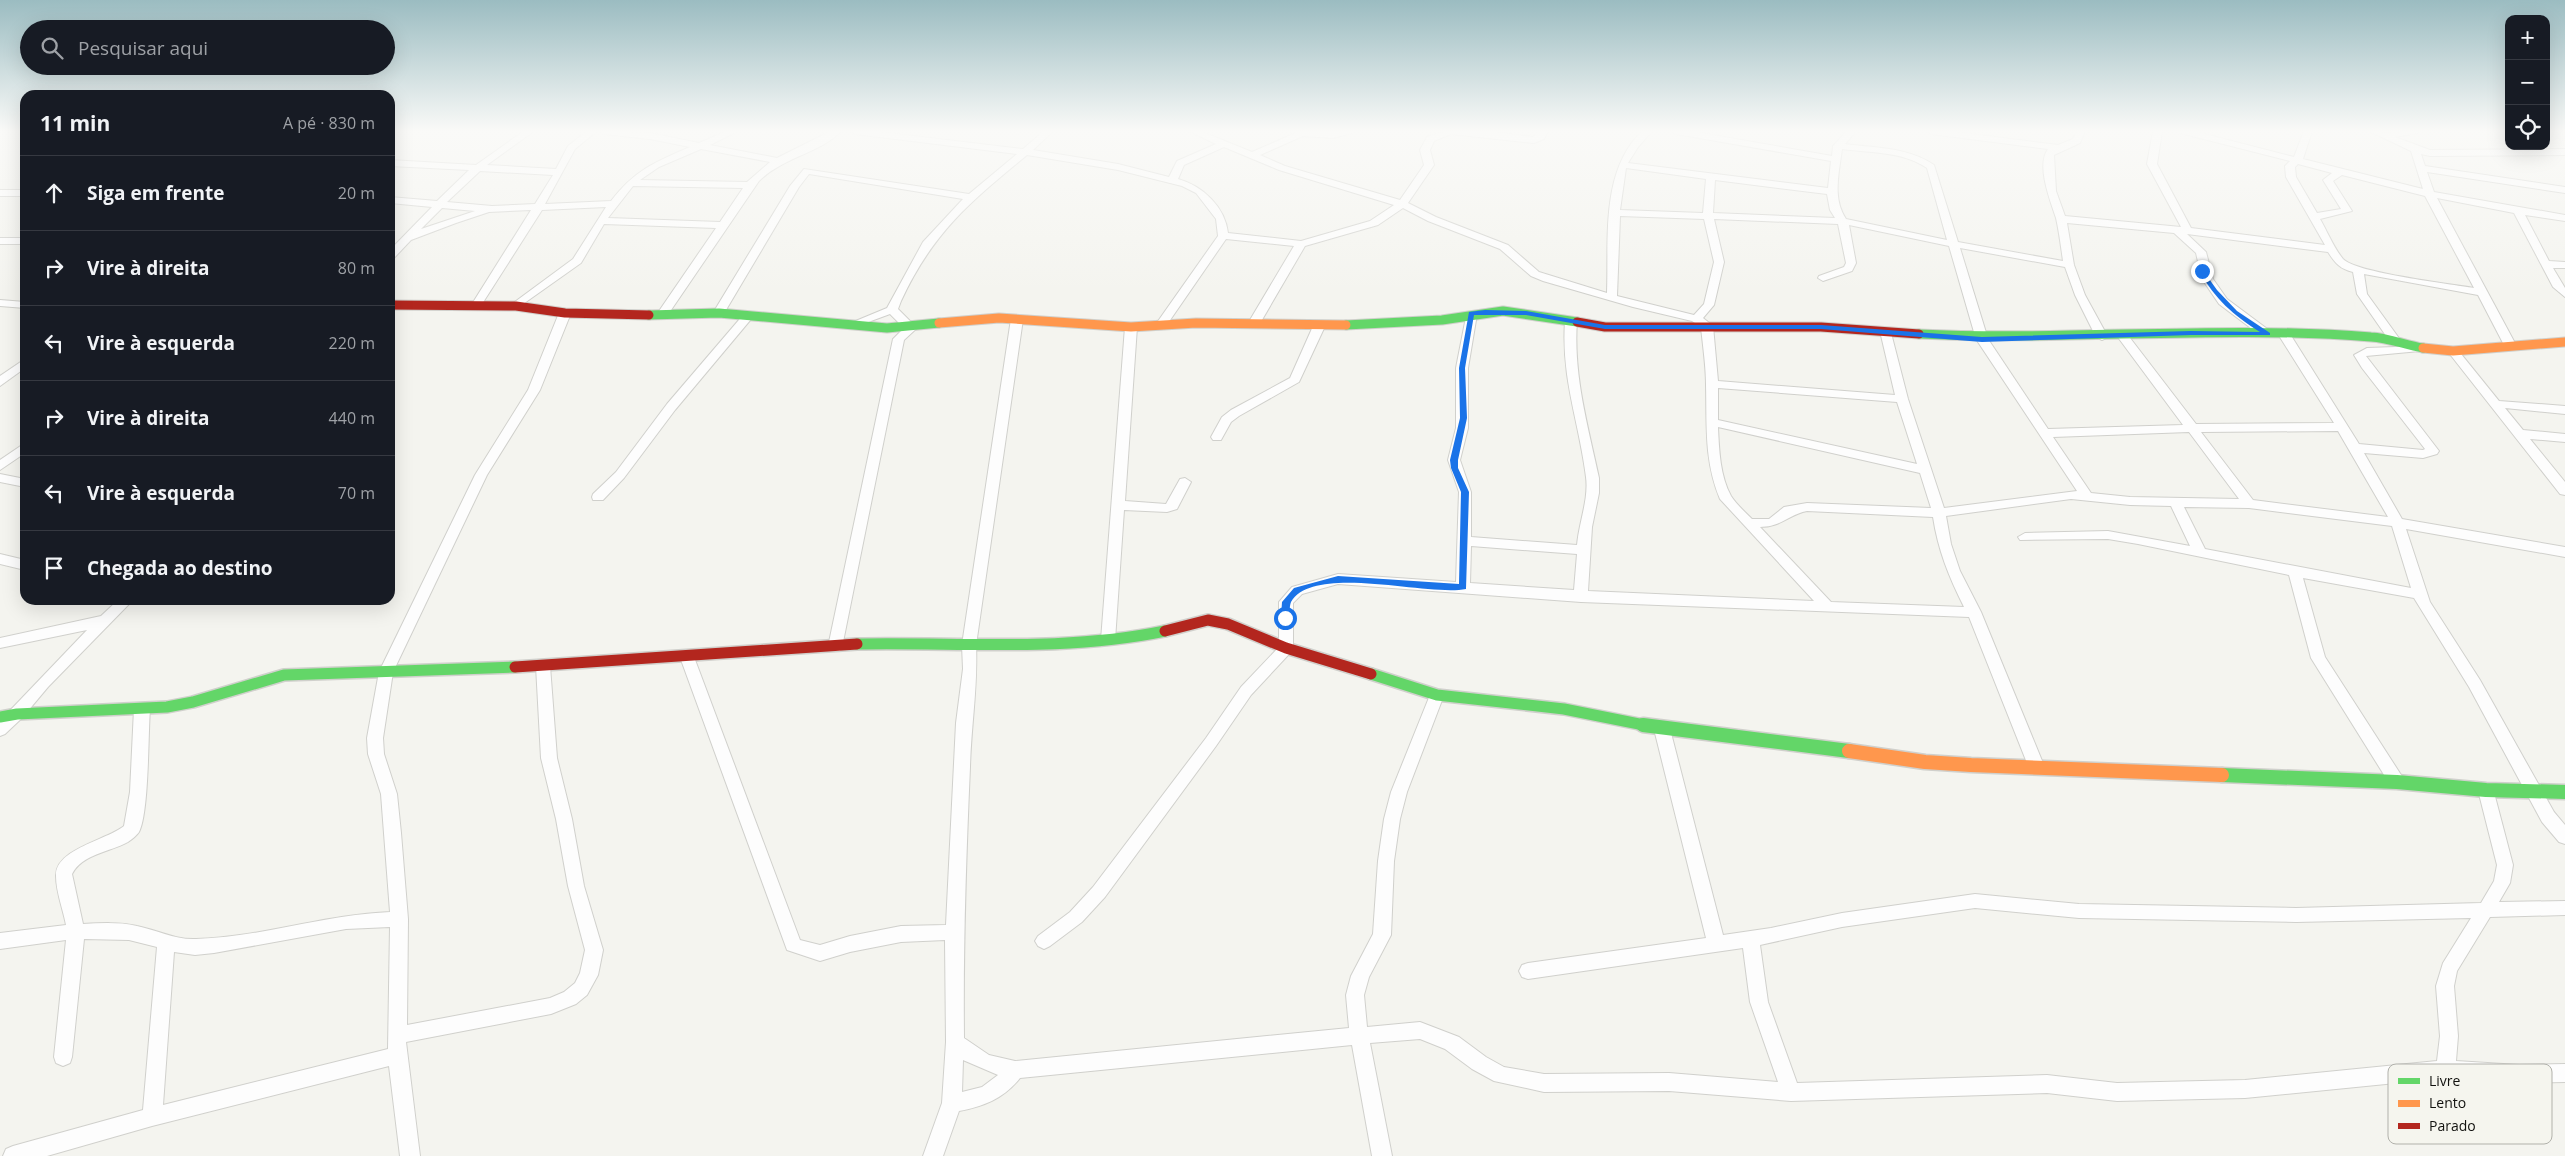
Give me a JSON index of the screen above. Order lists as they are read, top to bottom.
{
  "legend": ["Livre", "Lento", "Parado"],
  "page": {
    "map_buttons": ["+", "−"],
    "search": "Pesquisar aqui",
    "heading": ["11 min", "A pé · 830 m"],
    "list": [
      ["Siga em frente", "20 m"],
      ["Vire à direita", "80 m"],
      ["Vire à esquerda", "220 m"],
      ["Vire à direita", "440 m"],
      ["Vire à esquerda", "70 m"],
      "Chegada ao destino"
    ]
  }
}
